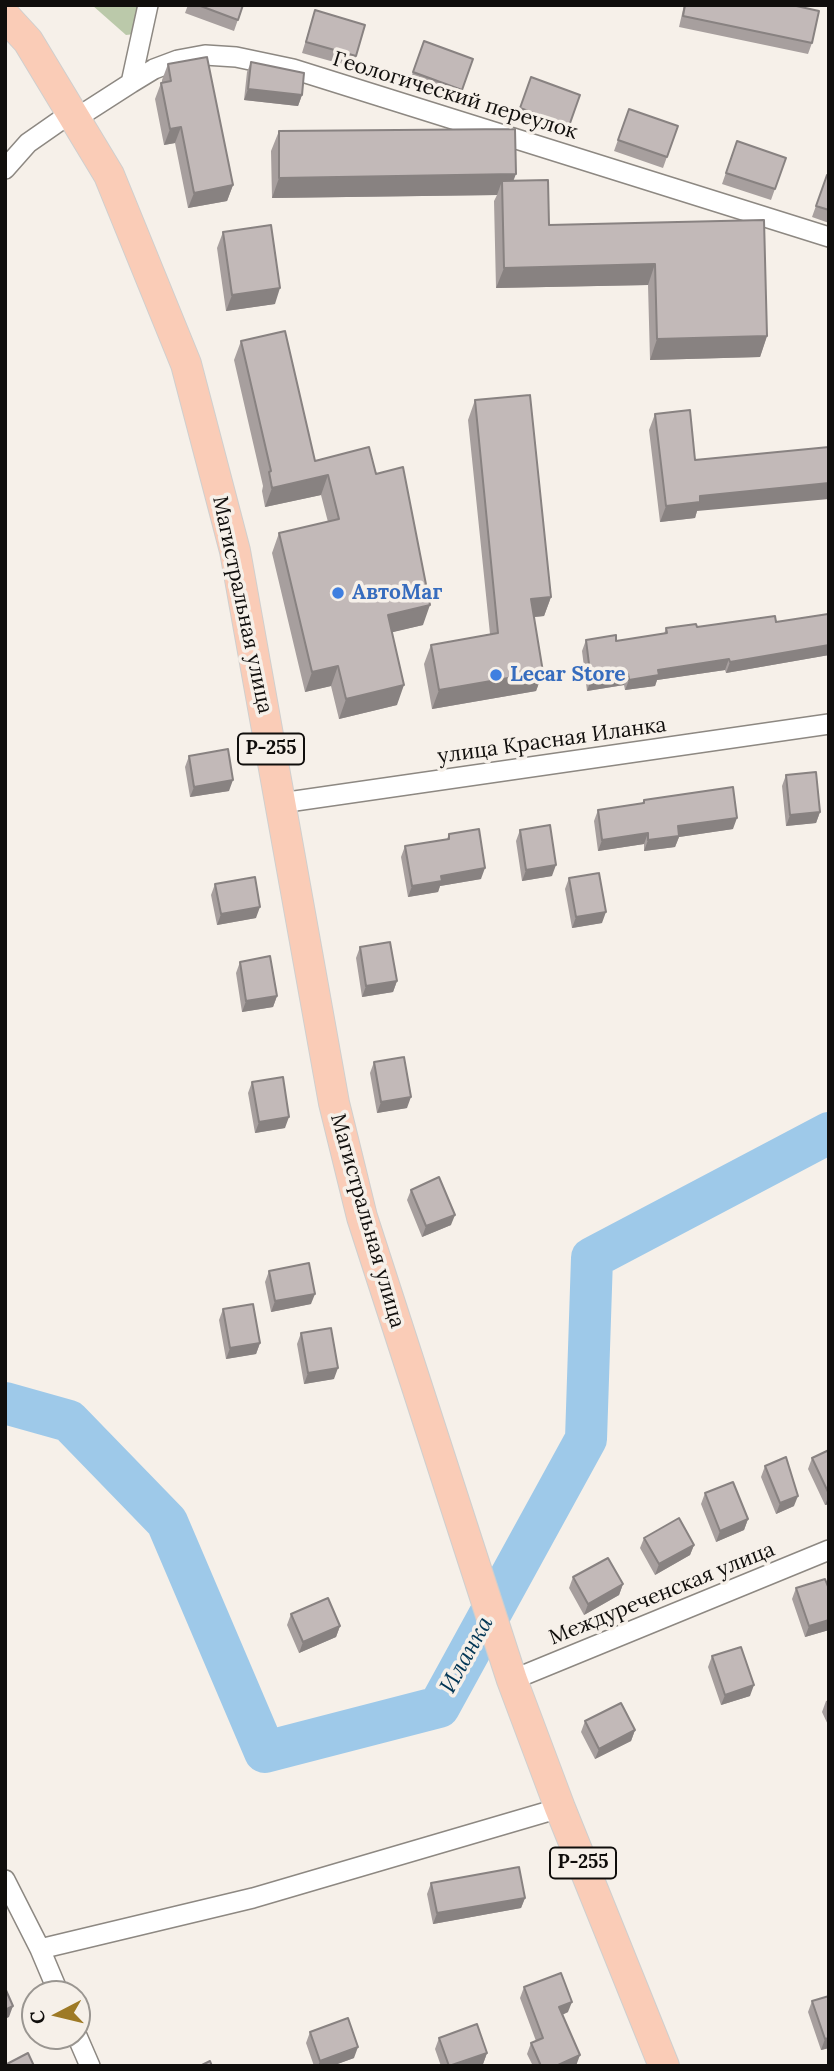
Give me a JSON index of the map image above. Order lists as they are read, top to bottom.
{
  "streets": {
    "main road": ["Магистральная улица", "Р-255"],
    "street": ["Геологический переулок", "улица Красная Иланка", "Междуреченская улица"]
  },
  "crossings": [
    ["Геологический переулок", "Магистральная улица"],
    ["Магистральная улица", "улица Красная Иланка"],
    ["Магистральная улица", "Р-255"],
    ["Магистральная улица", "Междуреченская улица"],
    ["Р-255", "Междуреченская улица"]
  ],
  "water": ["Иланка"],
  "places": ["АвтоМаг", "Lecar Store"],
  "north": "left"
}
